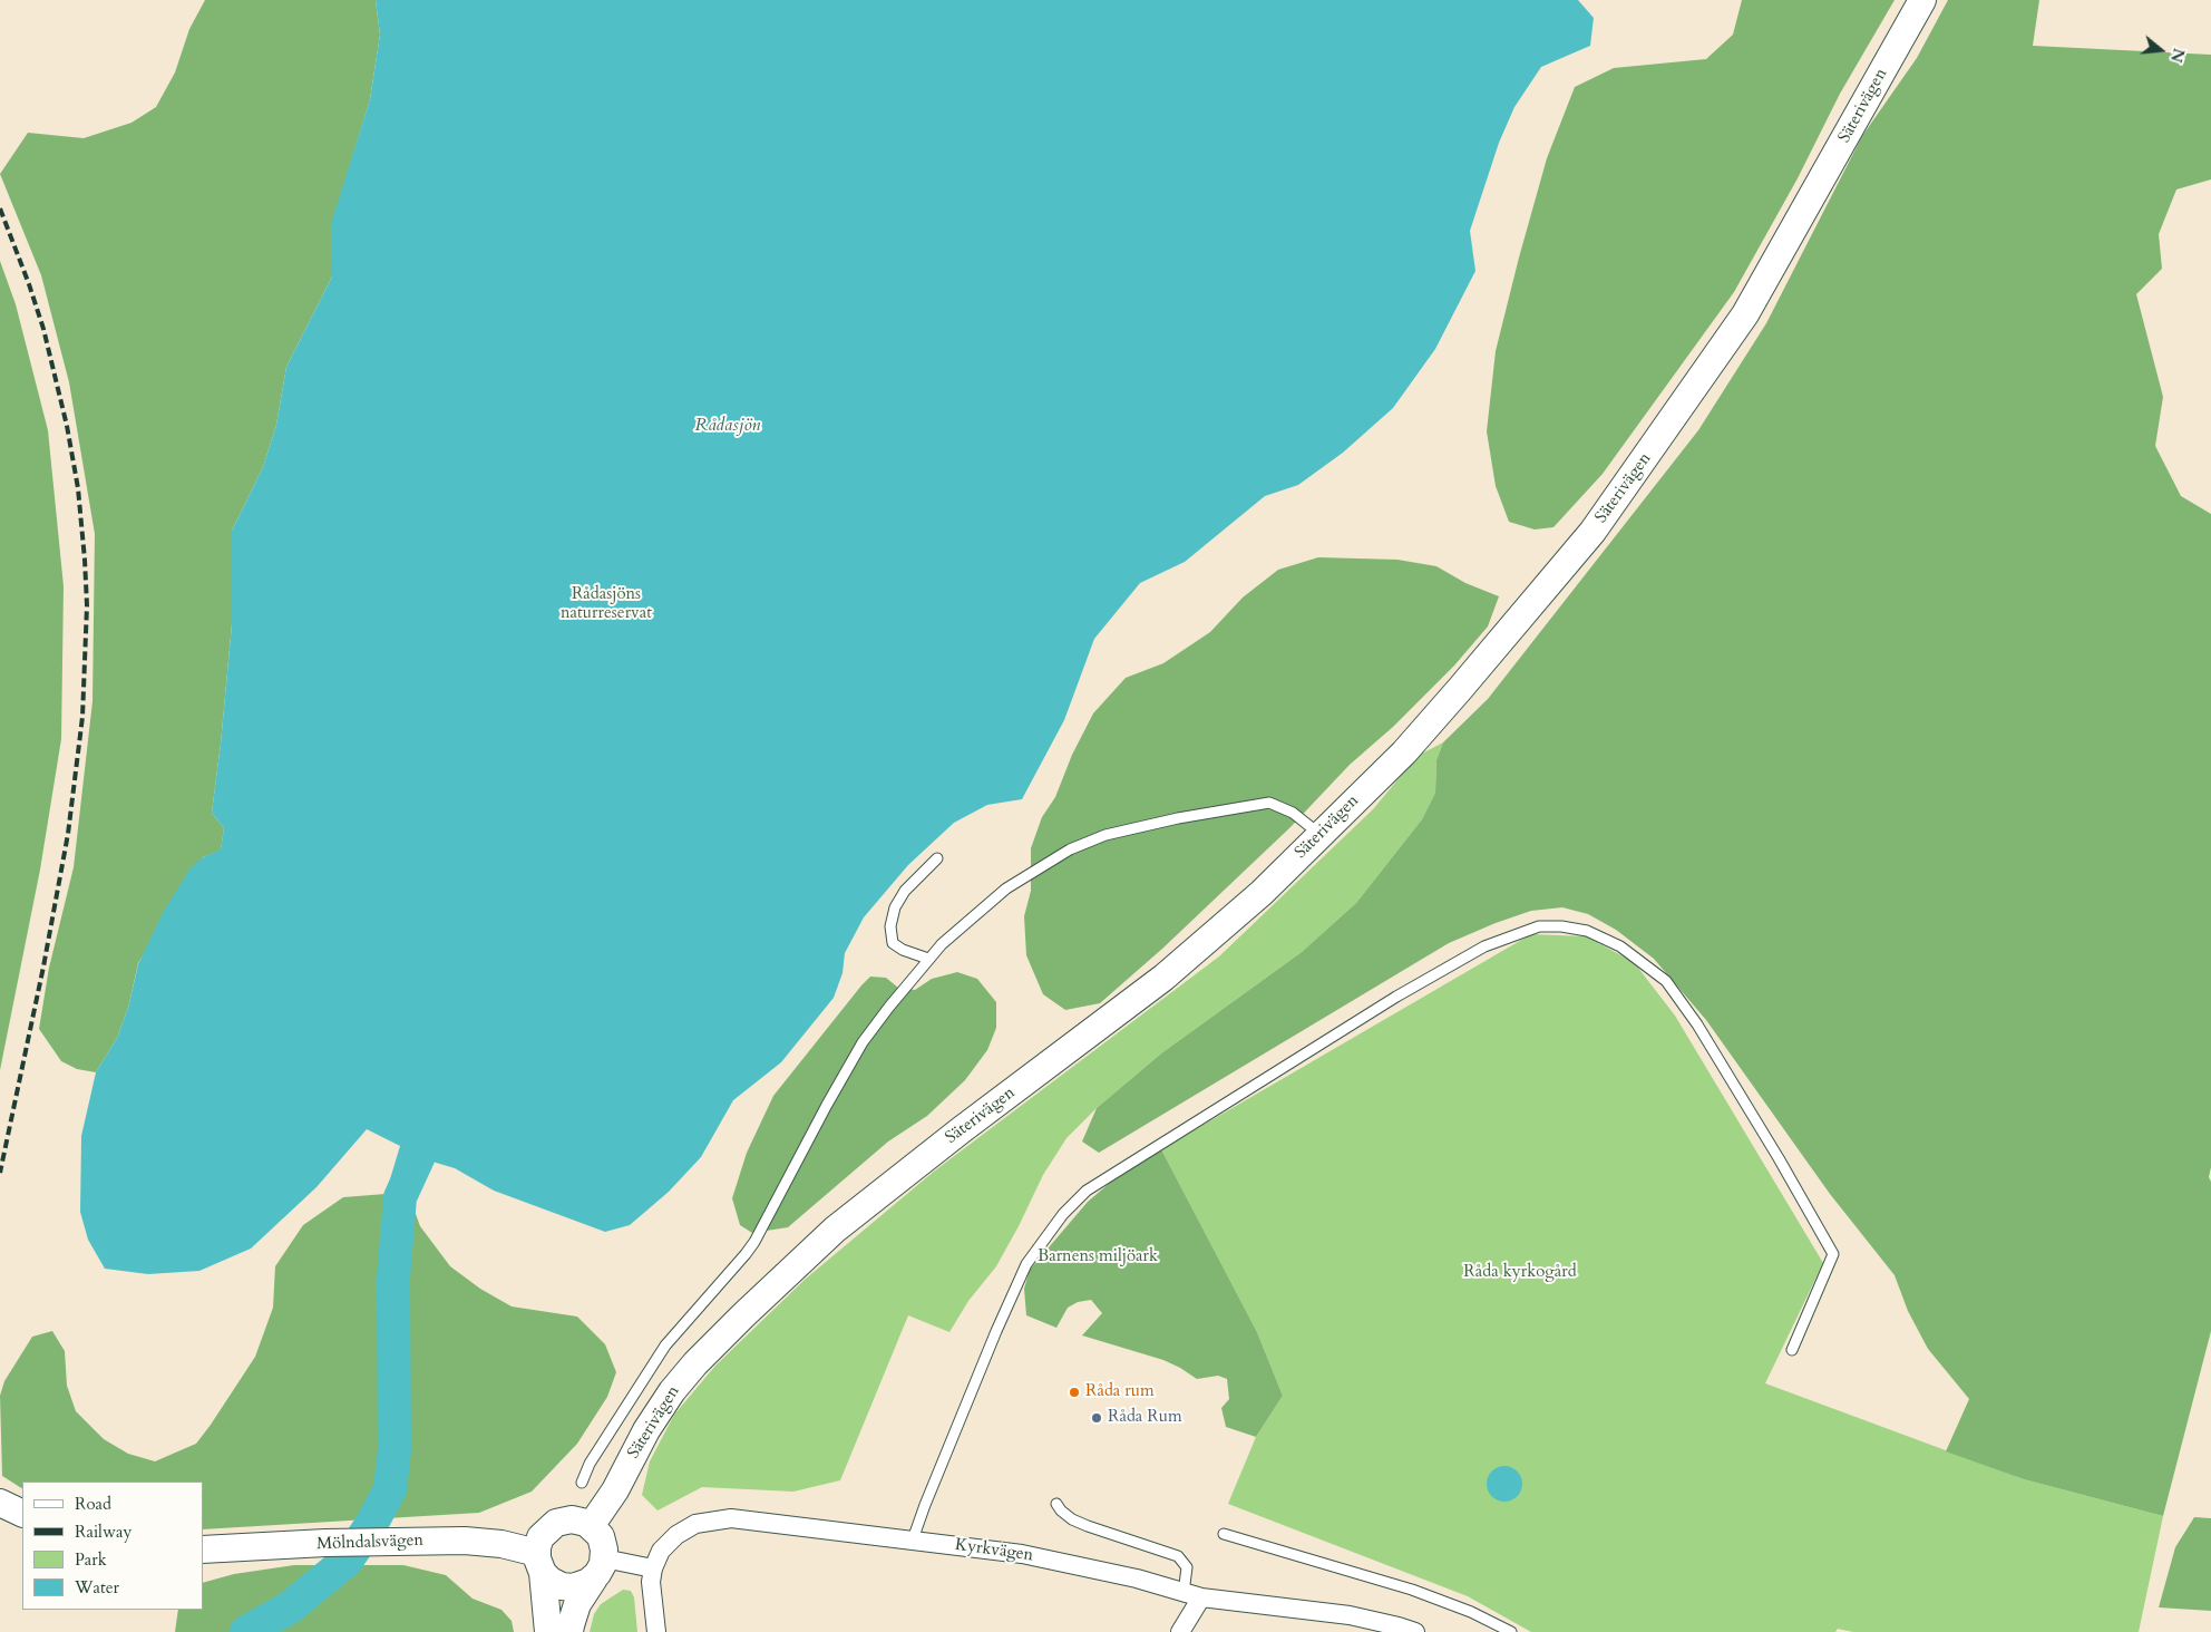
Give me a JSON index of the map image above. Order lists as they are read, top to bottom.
{
  "streets": {
    "street": ["Säterivägen", "Mölndalsvägen", "Kyrkvägen"]
  },
  "crossings": [
    ["Säterivägen", "Mölndalsvägen"]
  ],
  "water": ["Rådasjön"],
  "parks": ["Rådasjöns naturreservat", "Barnens miljöark", "Råda kyrkogård"],
  "places": ["Råda rum", "Råda Rum"],
  "legend": [
    "Road",
    "Railway",
    "Park",
    "Water"
  ],
  "north": "right"
}
